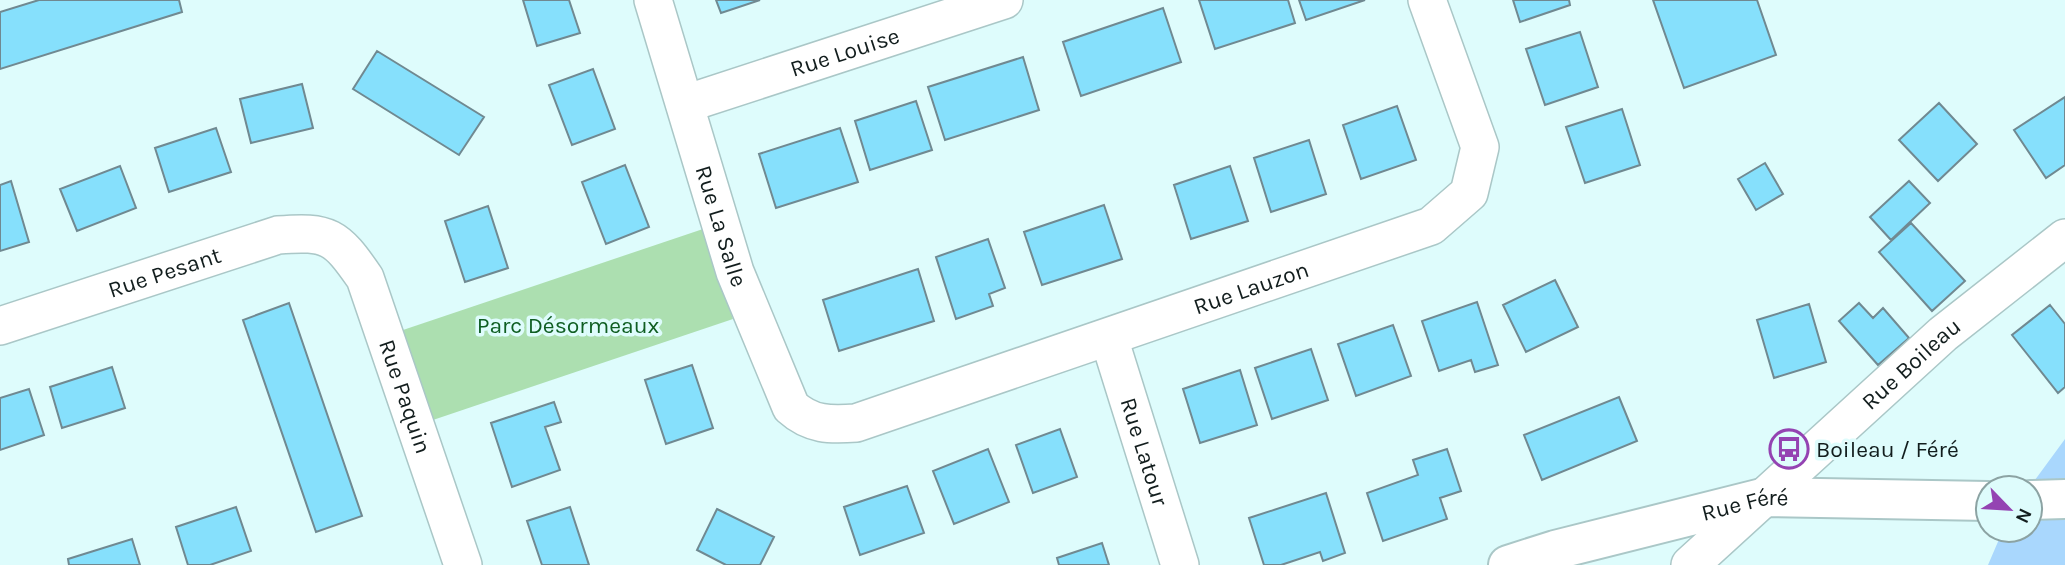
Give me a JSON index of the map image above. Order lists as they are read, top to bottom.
{
  "streets": {
    "street": [
      "Rue Louise",
      "Rue La Salle",
      "Rue Pesant",
      "Rue Lauzon",
      "Rue Boileau",
      "Rue Paquin",
      "Rue Latour",
      "Rue Féré"
    ]
  },
  "crossings": [
    ["Rue Louise", "Rue La Salle"],
    ["Rue La Salle", "Rue Lauzon"],
    ["Rue Pesant", "Rue Paquin"],
    ["Rue Lauzon", "Rue Latour"],
    ["Rue Boileau", "Rue Féré"]
  ],
  "parks": ["Parc Désormeaux"],
  "places": {
    "bus stop": ["Boileau / Féré"]
  },
  "north": "bottom right"
}
